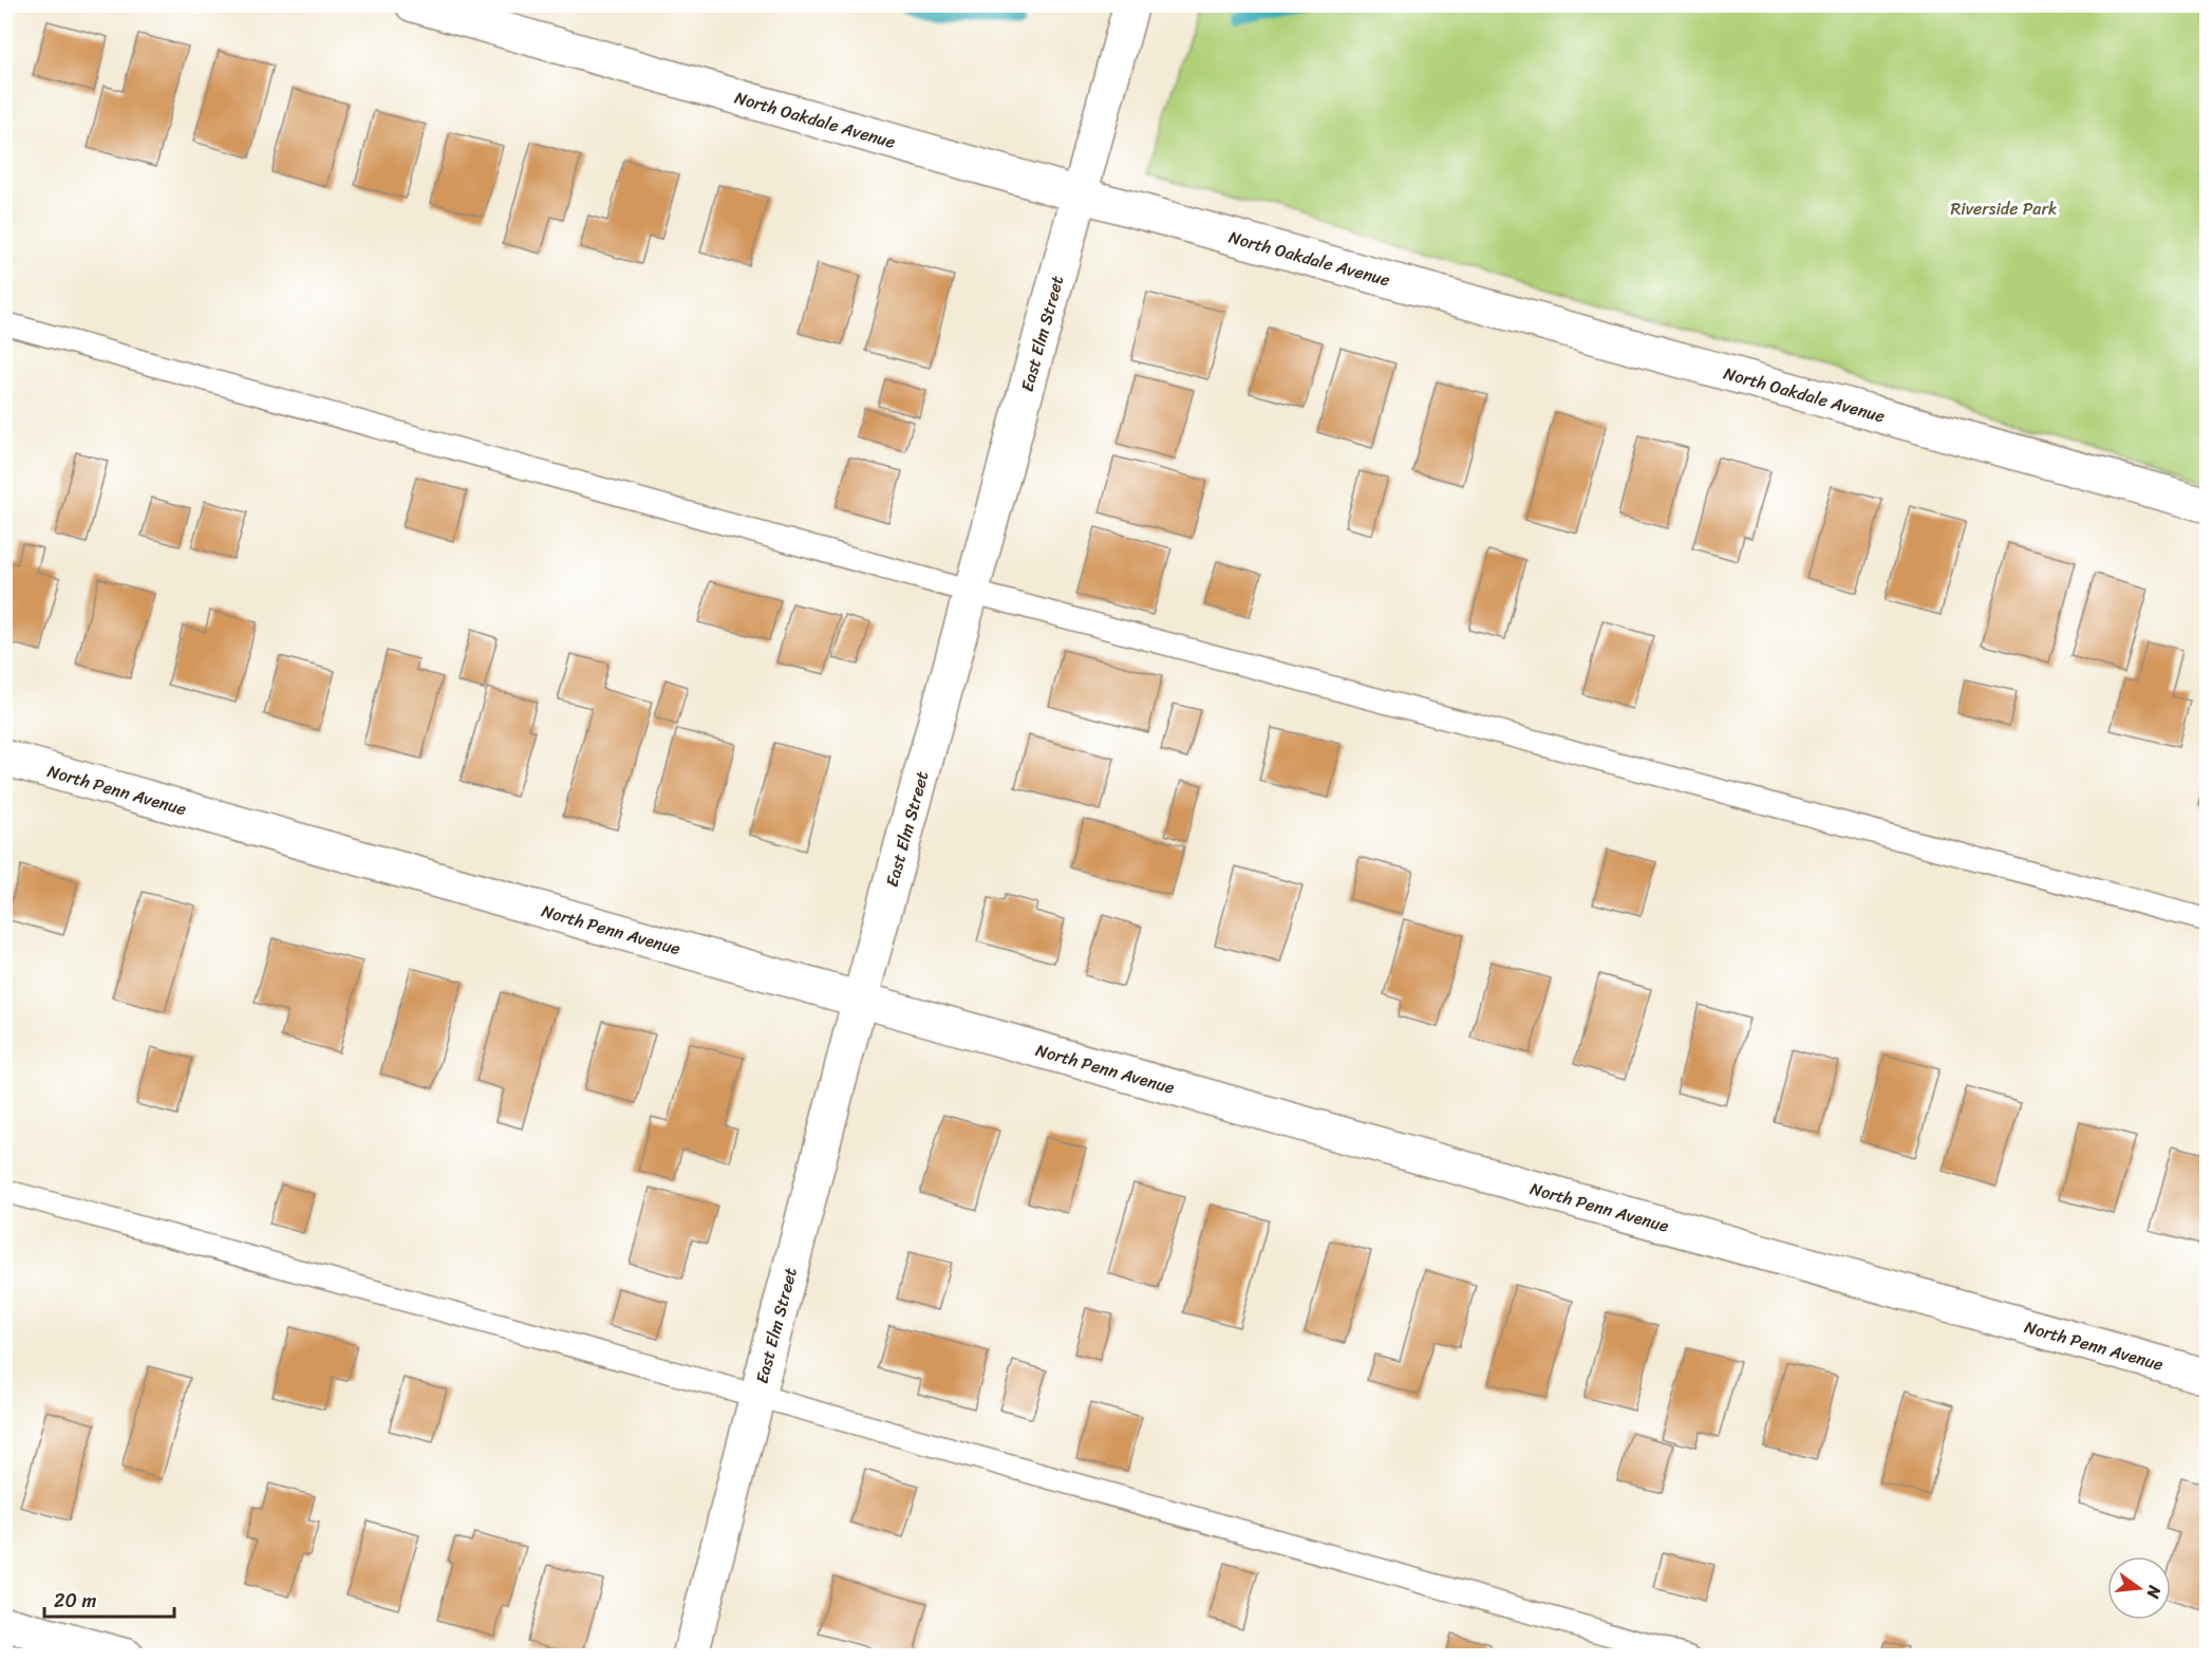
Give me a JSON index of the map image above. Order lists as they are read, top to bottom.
{
  "streets": {
    "street": ["North Oakdale Avenue", "East Elm Street", "North Penn Avenue"]
  },
  "crossings": [
    ["North Oakdale Avenue", "East Elm Street"],
    ["East Elm Street", "North Penn Avenue"]
  ],
  "parks": ["Riverside Park"],
  "scale_bar": "20 m",
  "north": "right"
}
